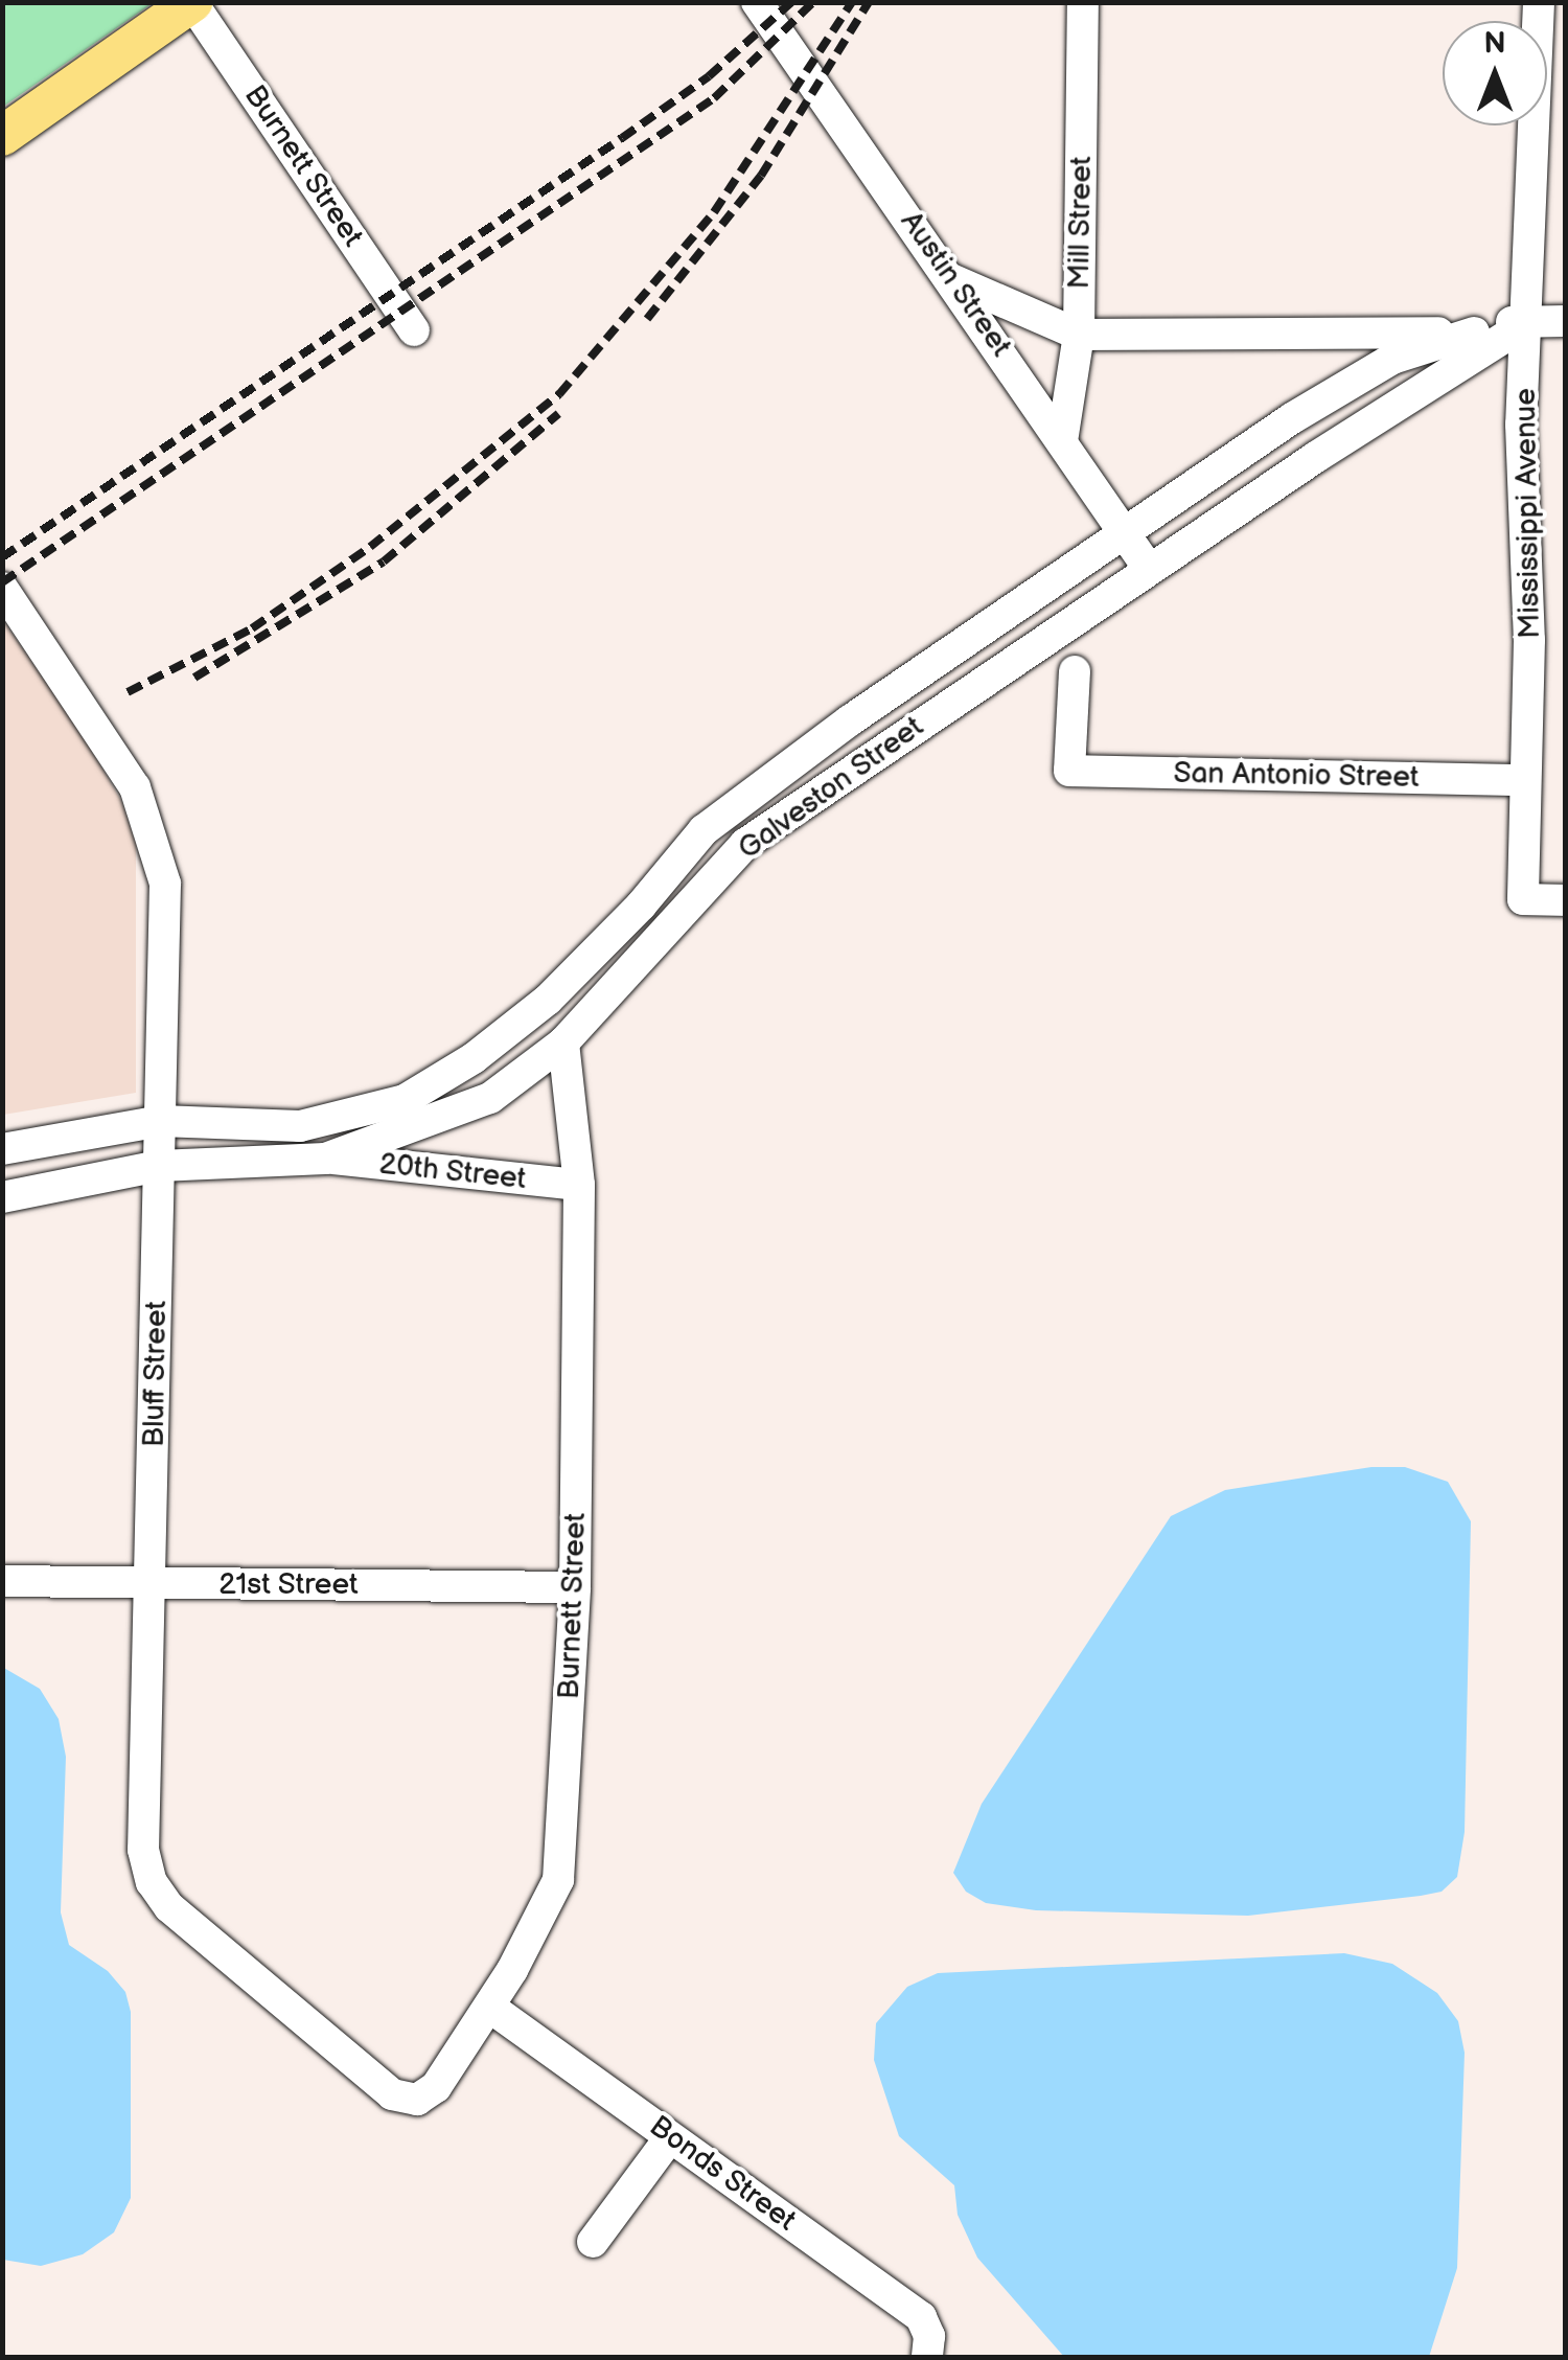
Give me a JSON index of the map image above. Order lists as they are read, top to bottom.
{
  "streets": {
    "street": [
      "Burnett Street",
      "Mill Street",
      "Austin Street",
      "Mississippi Avenue",
      "San Antonio Street",
      "Galveston Street",
      "20th Street",
      "Bluff Street",
      "21st Street",
      "Bonds Street"
    ]
  },
  "crossings": [
    ["Burnett Street", "Galveston Street"],
    ["Burnett Street", "20th Street"],
    ["Burnett Street", "Bluff Street"],
    ["Burnett Street", "21st Street"],
    ["Burnett Street", "Bonds Street"],
    ["Mill Street", "Austin Street"],
    ["Mill Street", "Galveston Street"],
    ["Austin Street", "Galveston Street"],
    ["Mississippi Avenue", "San Antonio Street"],
    ["Mississippi Avenue", "Galveston Street"],
    ["Galveston Street", "20th Street"],
    ["Galveston Street", "Bluff Street"],
    ["Bluff Street", "21st Street"]
  ],
  "north": "top"
}
